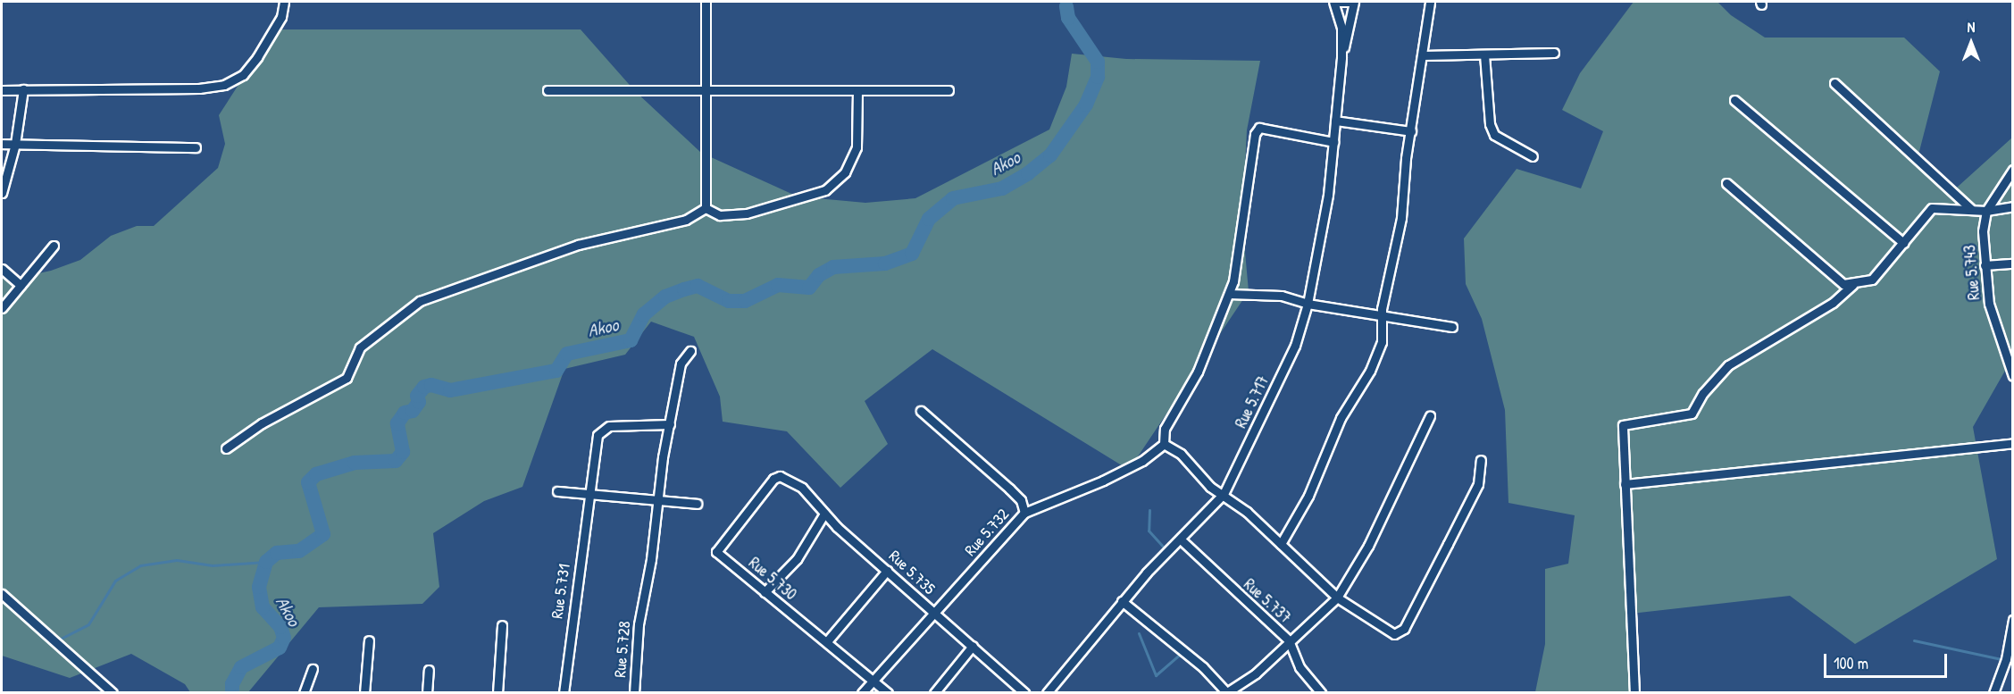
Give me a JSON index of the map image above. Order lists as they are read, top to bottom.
{
  "streets": {
    "street": [
      "Rue 5.743",
      "Rue 5.717",
      "Rue 5.732",
      "Rue 5.735",
      "Rue 5.730",
      "Rue 5.731",
      "Rue 5.737",
      "Rue 5.728"
    ]
  },
  "crossings": [
    ["Rue 5.717", "Rue 5.737"],
    ["Rue 5.732", "Rue 5.735"],
    ["Rue 5.732", "Rue 5.730"],
    ["Rue 5.735", "Rue 5.730"],
    ["Rue 5.731", "Rue 5.728"]
  ],
  "water": ["Akoo"],
  "scale_bar": "100 m",
  "north": "top"
}
